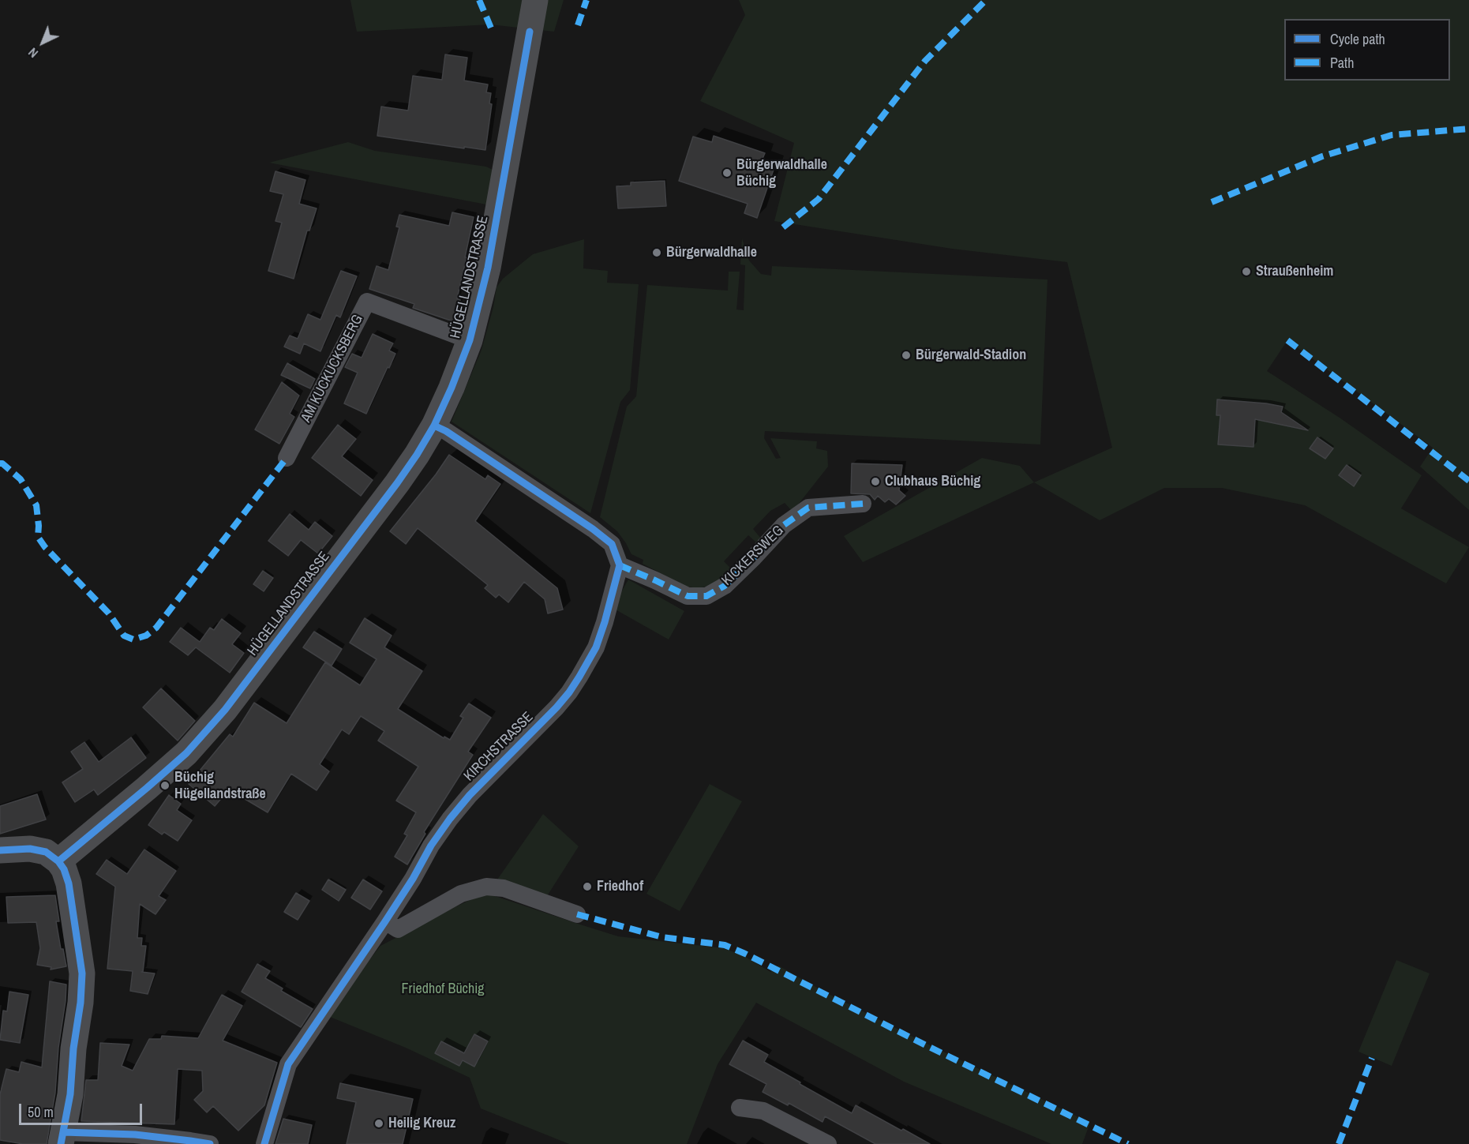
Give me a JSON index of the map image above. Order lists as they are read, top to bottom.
{
  "streets": {
    "street": [
      "HÜGELLANDSTRASSE",
      "AM KUCKUCKSBERG",
      "KICKERSWEG",
      "KIRCHSTRASSE"
    ]
  },
  "crossings": [
    ["HÜGELLANDSTRASSE", "AM KUCKUCKSBERG"],
    ["KICKERSWEG", "KIRCHSTRASSE"]
  ],
  "parks": ["Friedhof Büchig"],
  "places": [
    "Bürgerwaldhalle Büchig",
    "Bürgerwaldhalle",
    "Straußenheim",
    "Bürgerwald-Stadion",
    "Clubhaus Büchig",
    "Büchig Hügellandstraße",
    "Friedhof",
    "Heilig Kreuz"
  ],
  "legend": ["Cycle path", "Path"],
  "scale_bar": "50 m",
  "north": "bottom left"
}
